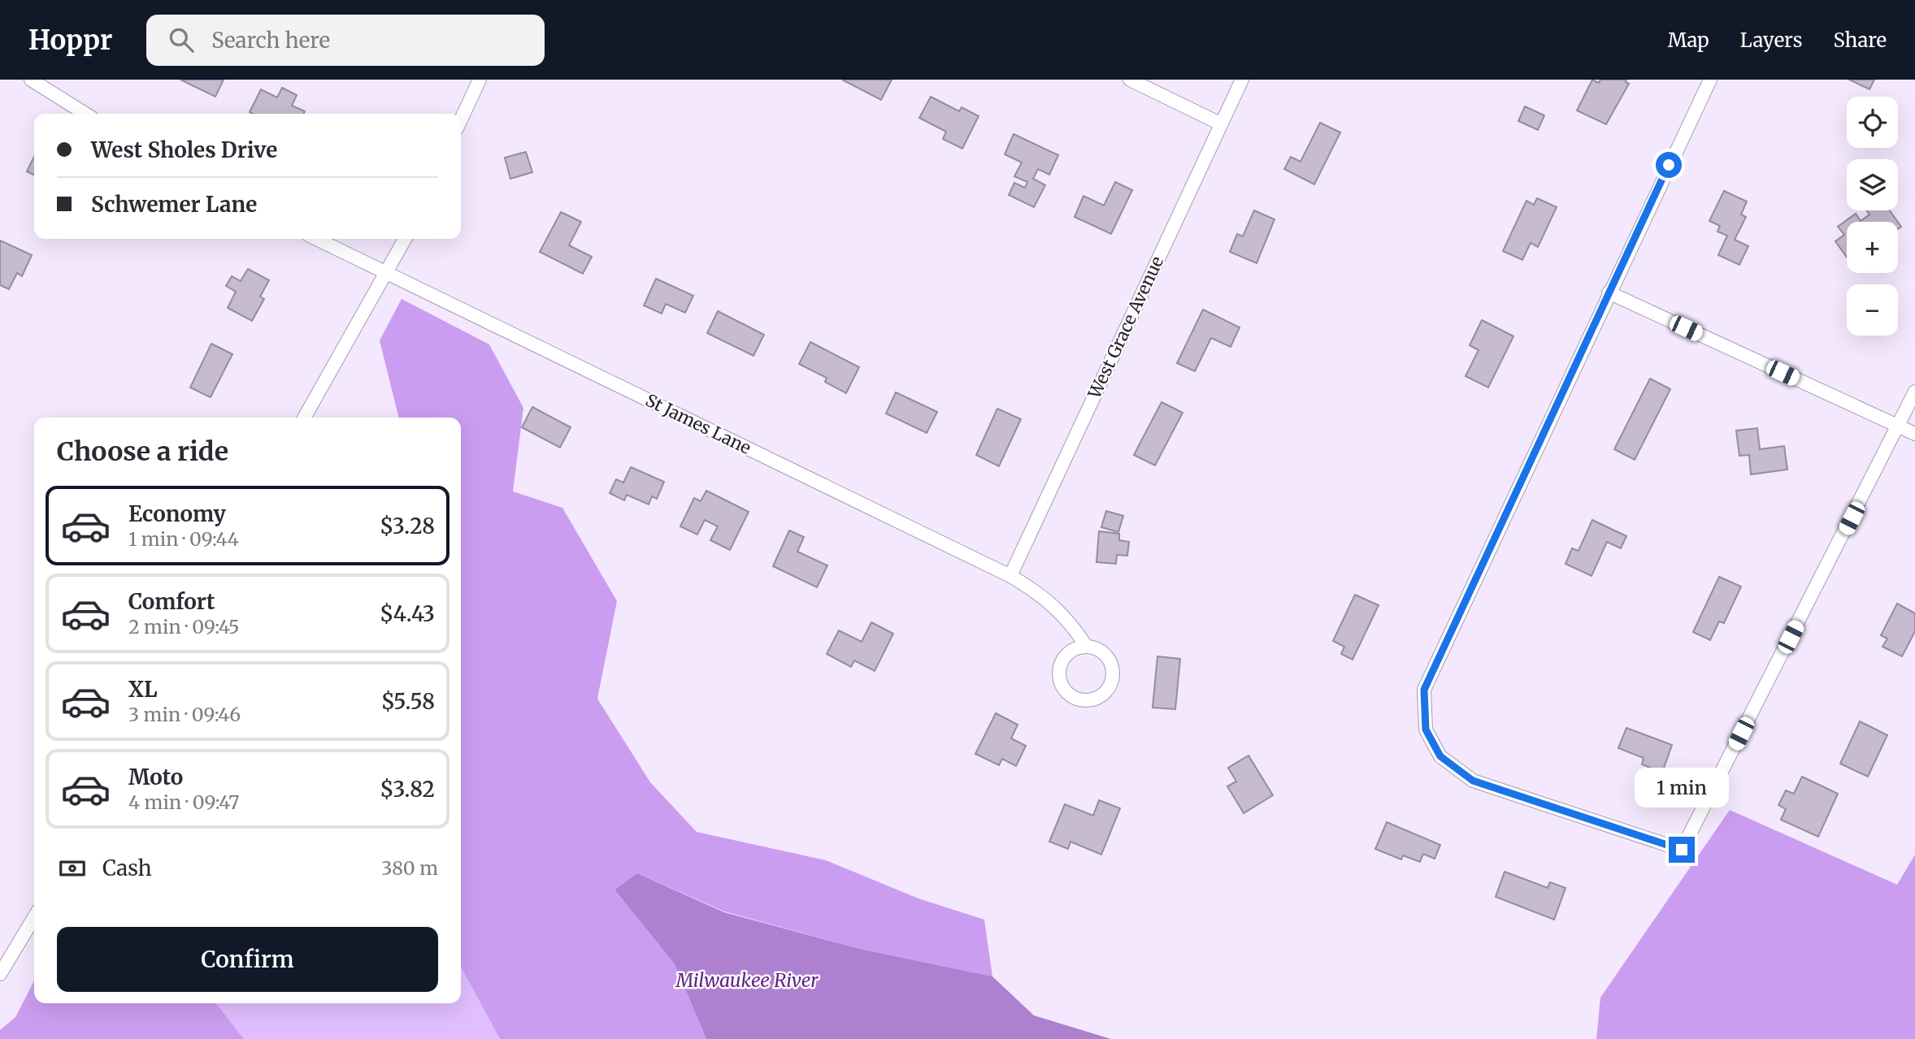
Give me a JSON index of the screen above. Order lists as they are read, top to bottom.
{
  "streets": {
    "street": ["West Grace Avenue", "St James Lane"]
  },
  "crossings": [
    ["West Grace Avenue", "St James Lane"]
  ],
  "water": ["Milwaukee River"],
  "page": {
    "header": "Hoppr",
    "search": "Search here",
    "nav": ["Map", "Layers", "Share"],
    "map_buttons": ["+", "−"],
    "banner": ["West Sholes Drive", "Schwemer Lane"],
    "heading": "Choose a ride",
    "list": [
      {
        "name": "Economy",
        "note": "1 min · 09:44",
        "value": "$3.28"
      },
      {
        "name": "Comfort",
        "note": "2 min · 09:45",
        "value": "$4.43"
      },
      {
        "name": "XL",
        "note": "3 min · 09:46",
        "value": "$5.58"
      },
      {
        "name": "Moto",
        "note": "4 min · 09:47",
        "value": "$3.82"
      }
    ],
    "bubble": "1 min",
    "pay": ["Cash", "380 m"],
    "buttons": "Confirm"
  }
}
